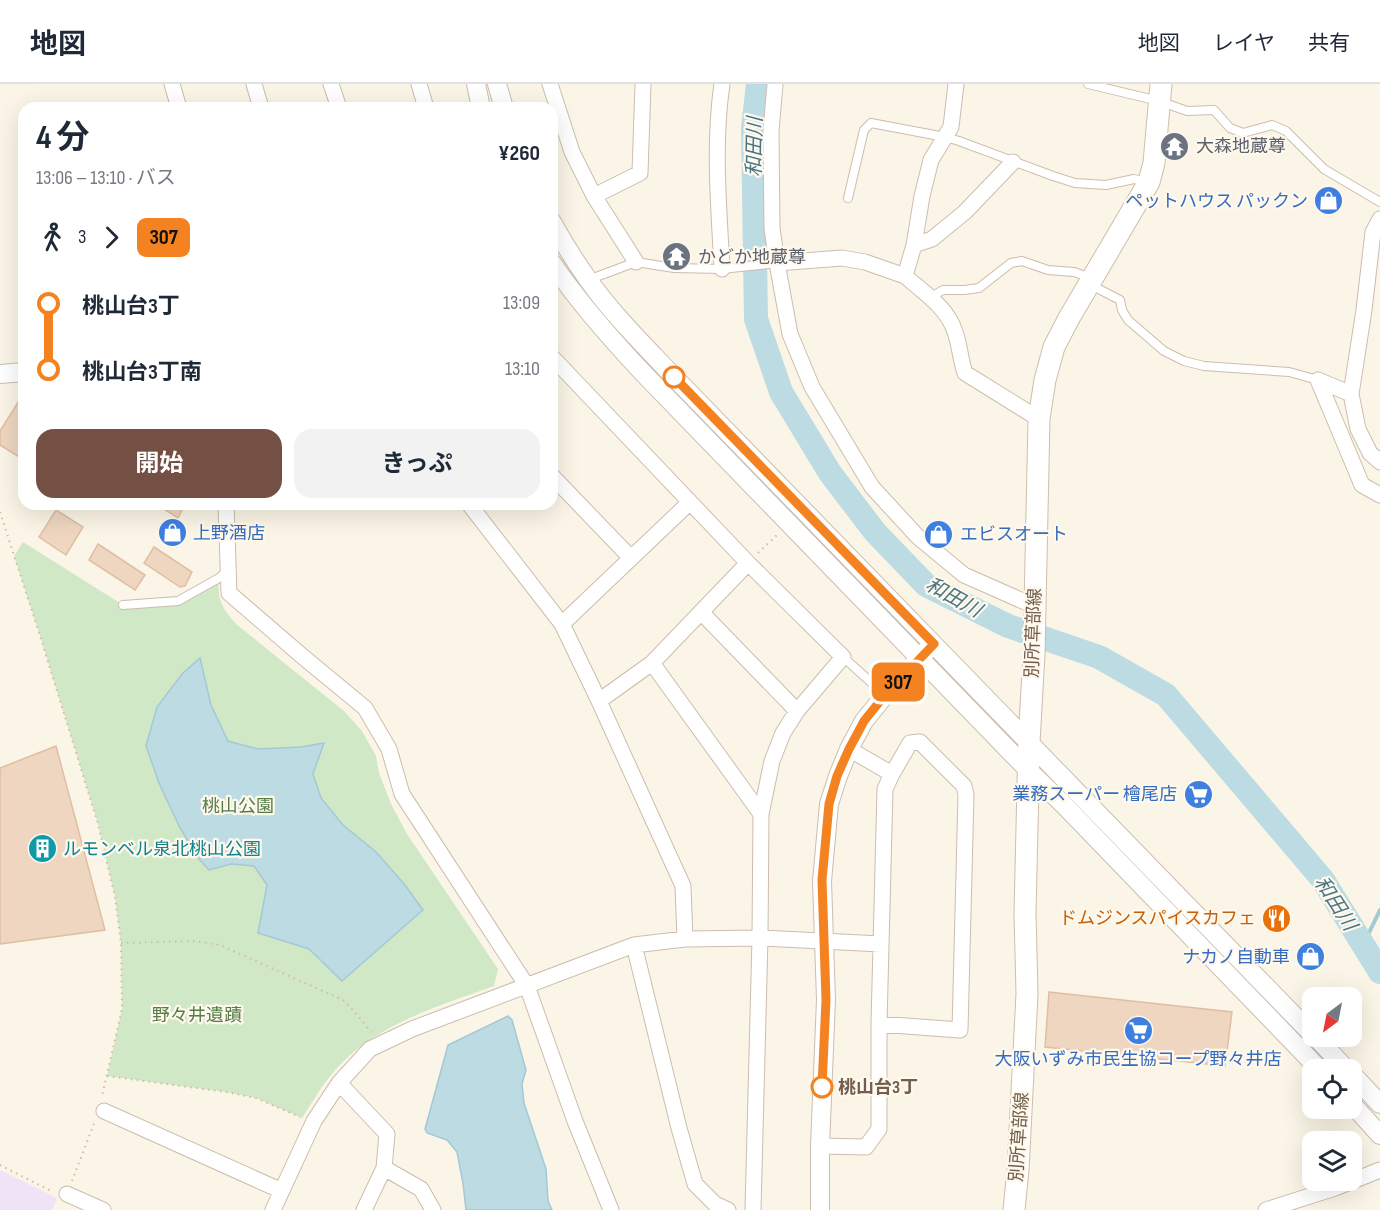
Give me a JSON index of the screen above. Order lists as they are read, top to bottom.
{
  "streets": {
    "main road": ["別所草部線"]
  },
  "water": ["和田川"],
  "parks": ["桃山公園", "野々井遺蹟"],
  "places": {
    "temple": ["大森地蔵尊", "かどか地蔵尊"],
    "shop": [
      "ペットハウス パックン",
      "上野酒店",
      "エビスオート",
      "ナカノ自動車"
    ],
    "supermarket": ["業務スーパー 檜尾店", "大阪いずみ市民生協コープ野々井店"],
    "building": ["ルモンベル泉北桃山公園"],
    "restaurant": ["ドムジンスパイスカフェ"],
    "other": ["桃山台3丁"]
  },
  "lines": ["bus line 307"],
  "north": "bottom left",
  "page": {
    "header": "地図",
    "nav": ["地図", "レイヤ", "共有"],
    "on_map": "307",
    "heading": ["4 分", "13:06 – 13:10 · バス", "¥260"],
    "legs": ["3", "307"],
    "list": [
      {
        "name": "桃山台3丁",
        "value": "13:09"
      },
      {
        "name": "桃山台3丁南",
        "value": "13:10"
      }
    ],
    "buttons": ["開始", "きっぷ"]
  }
}
